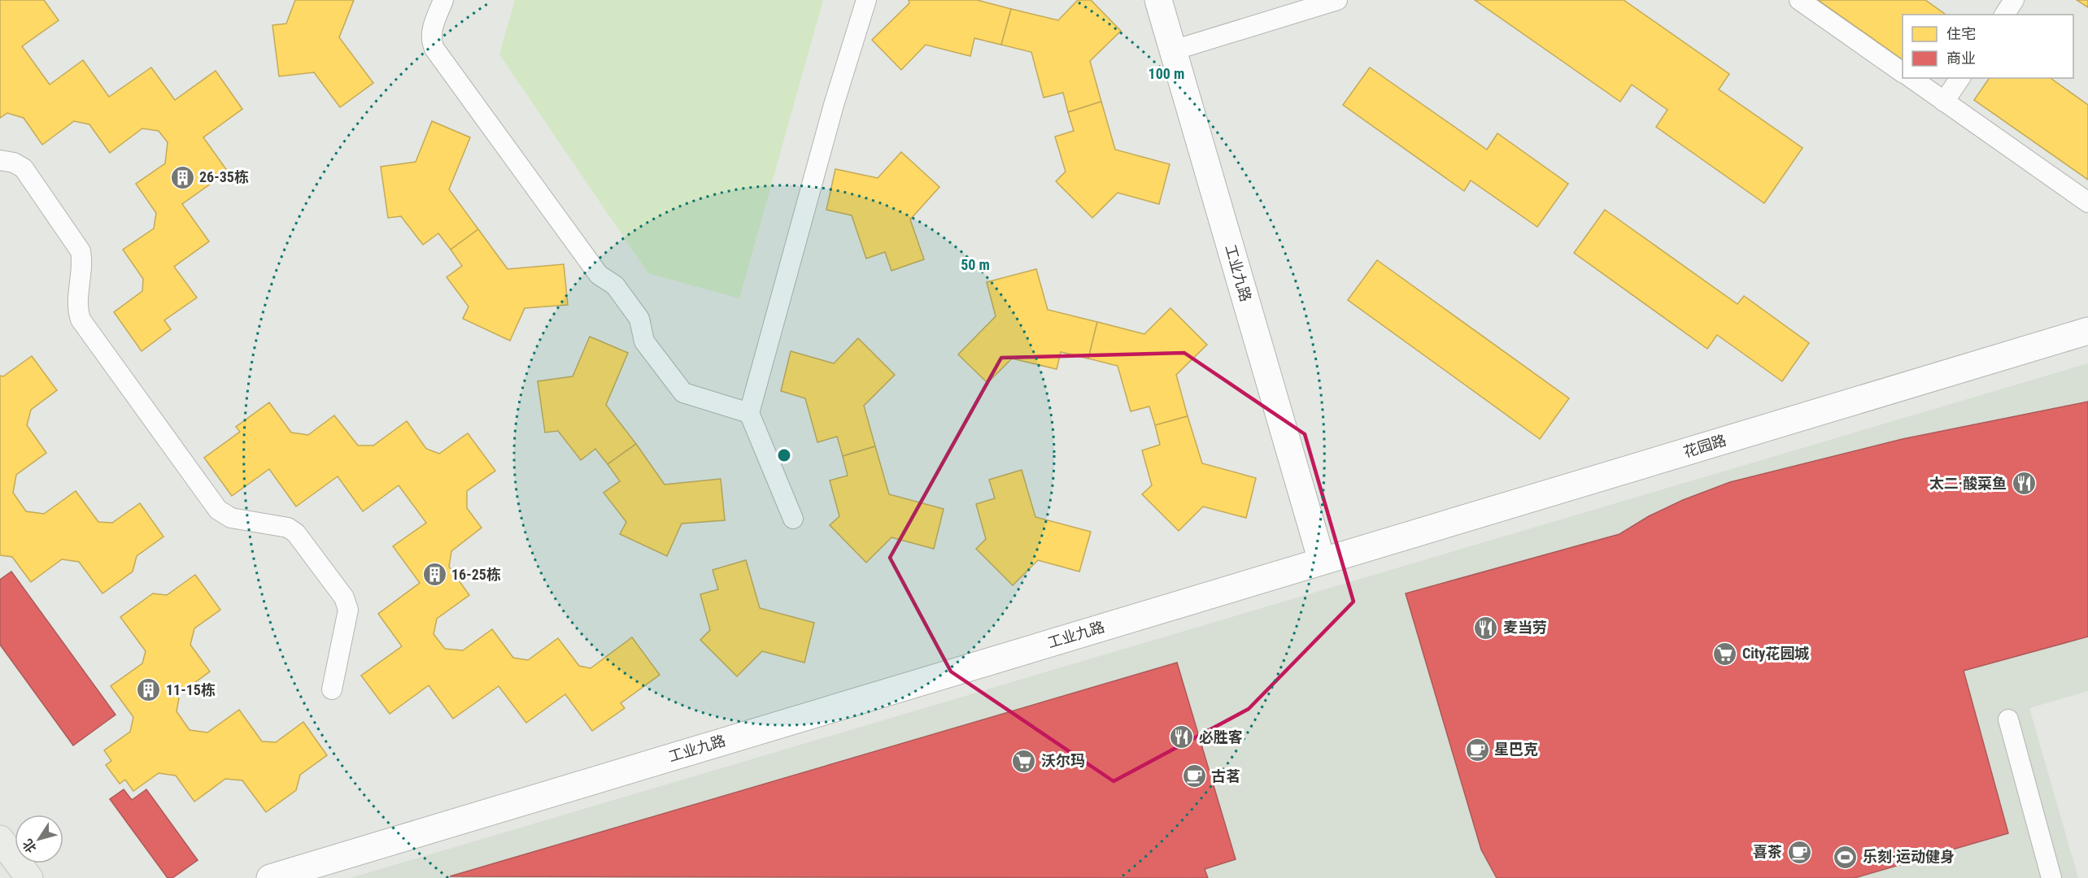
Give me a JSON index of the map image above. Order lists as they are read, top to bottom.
{
  "streets": {
    "street": ["工业九路", "花园路"]
  },
  "crossings": [
    ["工业九路", "花园路"]
  ],
  "places": {
    "building": ["26-35栋", "16-25栋", "11-15栋"],
    "restaurant": ["太二·酸菜鱼", "麦当劳", "必胜客"],
    "supermarket": ["City花园城", "沃尔玛"],
    "cafe": ["星巴克", "古茗", "喜茶"],
    "sports": ["乐刻·运动健身"]
  },
  "legend": ["住宅", "商业"],
  "north": "bottom left",
  "rings": ["100 m", "50 m"]
}
